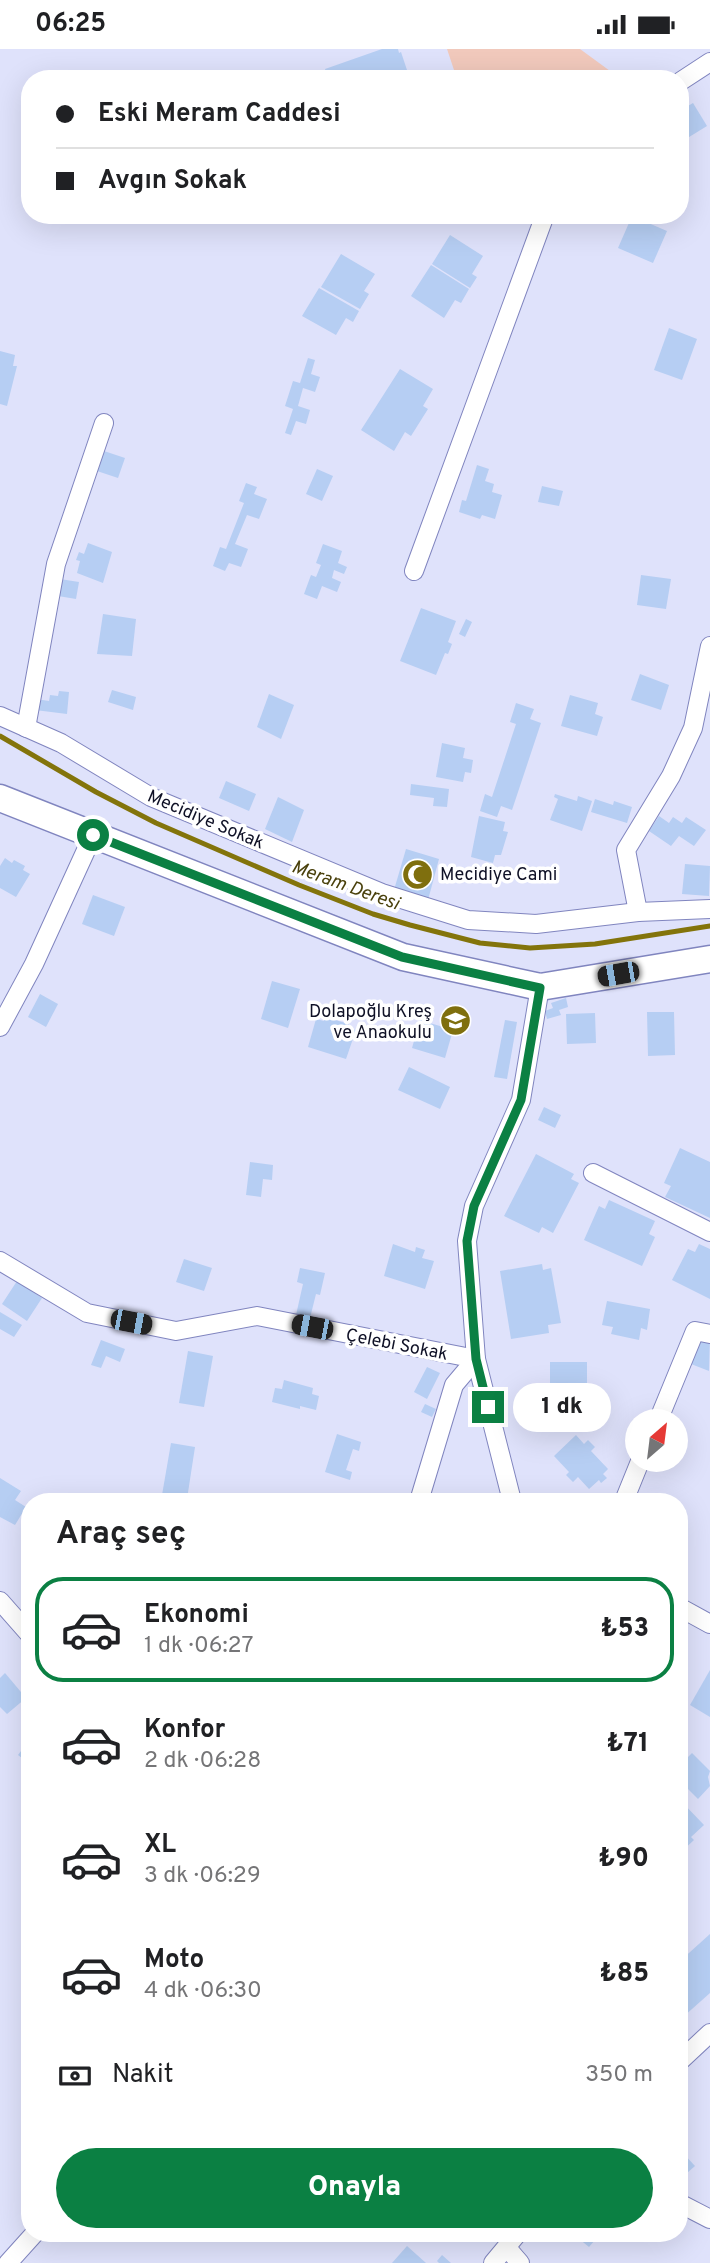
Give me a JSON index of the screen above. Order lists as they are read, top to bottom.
{
  "streets": {
    "street": ["Mecidiye Sokak", "Çelebi Sokak"]
  },
  "water": ["Meram Deresi"],
  "places": {
    "mosque": ["Mecidiye Cami"],
    "school or university": ["Dolapoğlu Kreş ve Anaokulu"]
  },
  "north": "top right",
  "page": {
    "status": "06:25",
    "banner": ["Eski Meram Caddesi", "Avgın Sokak"],
    "bubble": "1 dk",
    "heading": "Araç seç",
    "list": [
      {
        "name": "Ekonomi",
        "note": "1 dk · 06:27",
        "value": "₺53"
      },
      {
        "name": "Konfor",
        "note": "2 dk · 06:28",
        "value": "₺71"
      },
      {
        "name": "XL",
        "note": "3 dk · 06:29",
        "value": "₺90"
      },
      {
        "name": "Moto",
        "note": "4 dk · 06:30",
        "value": "₺85"
      }
    ],
    "pay": ["Nakit", "350 m"],
    "buttons": "Onayla"
  }
}
